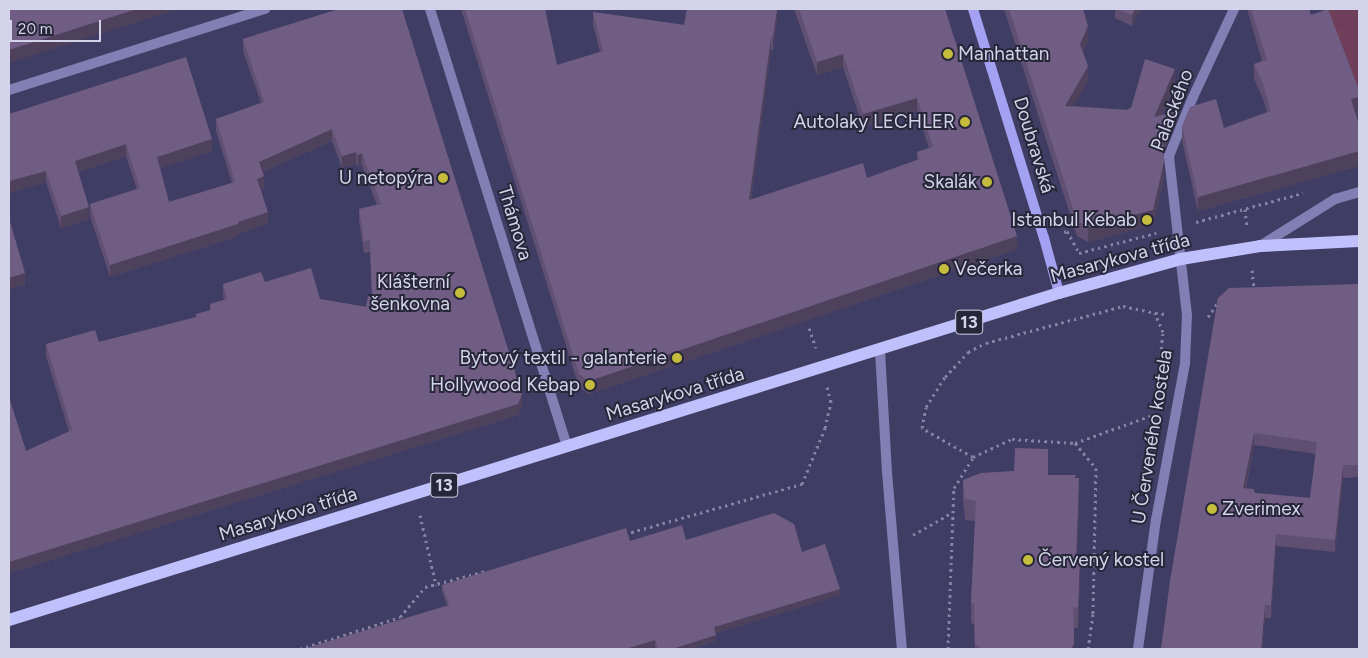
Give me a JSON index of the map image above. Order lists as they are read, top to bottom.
{
  "streets": {
    "main road": ["Masarykova třída", "13"],
    "street": [
      "Palackého",
      "Doubravská",
      "Thámova",
      "U Červeného kostela"
    ]
  },
  "crossings": [
    ["Palackého", "Masarykova třída"],
    ["Palackého", "U Červeného kostela"],
    ["Doubravská", "Masarykova třída"],
    ["Thámova", "Masarykova třída"],
    ["Masarykova třída", "U Červeného kostela"]
  ],
  "places": [
    "Manhattan",
    "Autolaky LECHLER",
    "U netopýra",
    "Skalák",
    "Istanbul Kebab",
    "Večerka",
    "Klášterní šenkovna",
    "Bytový textil - galanterie",
    "Hollywood Kebap",
    "Zverimex",
    "Červený kostel"
  ],
  "scale_bar": "20 m"
}
